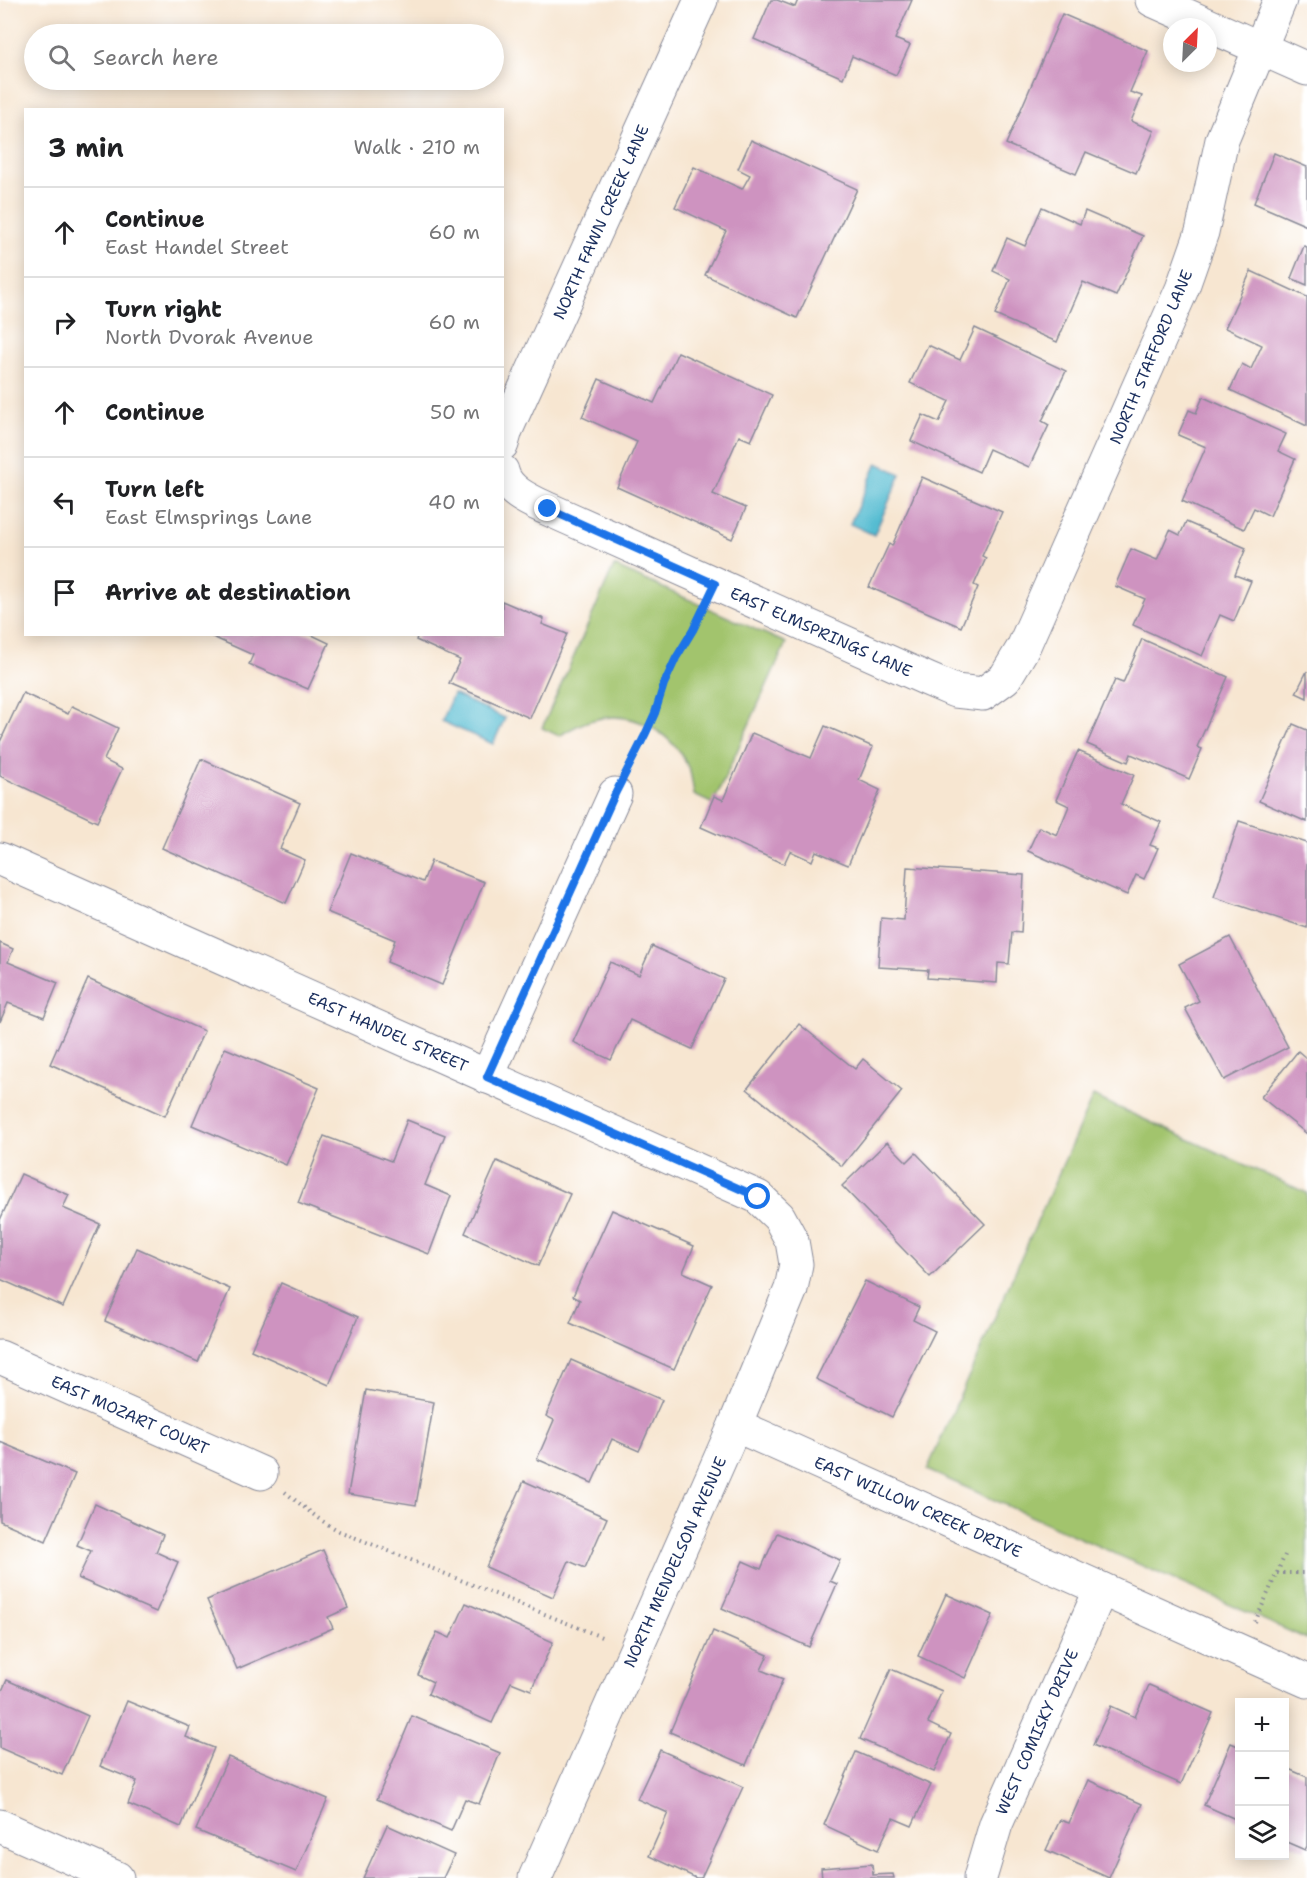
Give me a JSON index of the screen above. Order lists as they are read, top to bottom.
{
  "streets": {
    "street": [
      "NORTH FAWN CREEK LANE",
      "NORTH STAFFORD LANE",
      "EAST ELMSPRINGS LANE",
      "EAST HANDEL STREET",
      "EAST MOZART COURT",
      "EAST WILLOW CREEK DRIVE",
      "NORTH MENDELSON AVENUE",
      "WEST COMISKY DRIVE"
    ]
  },
  "crossings": [
    ["NORTH STAFFORD LANE", "EAST ELMSPRINGS LANE"],
    ["EAST HANDEL STREET", "NORTH MENDELSON AVENUE"],
    ["EAST WILLOW CREEK DRIVE", "NORTH MENDELSON AVENUE"],
    ["EAST WILLOW CREEK DRIVE", "WEST COMISKY DRIVE"]
  ],
  "north": "top right",
  "page": {
    "search": "Search here",
    "heading": ["3 min", "Walk · 210 m"],
    "list": [
      ["Continue", "East Handel Street", "60 m"],
      ["Turn right", "North Dvorak Avenue", "60 m"],
      ["Continue", "50 m"],
      ["Turn left", "East Elmsprings Lane", "40 m"],
      "Arrive at destination"
    ],
    "map_buttons": ["+", "−"]
  }
}
